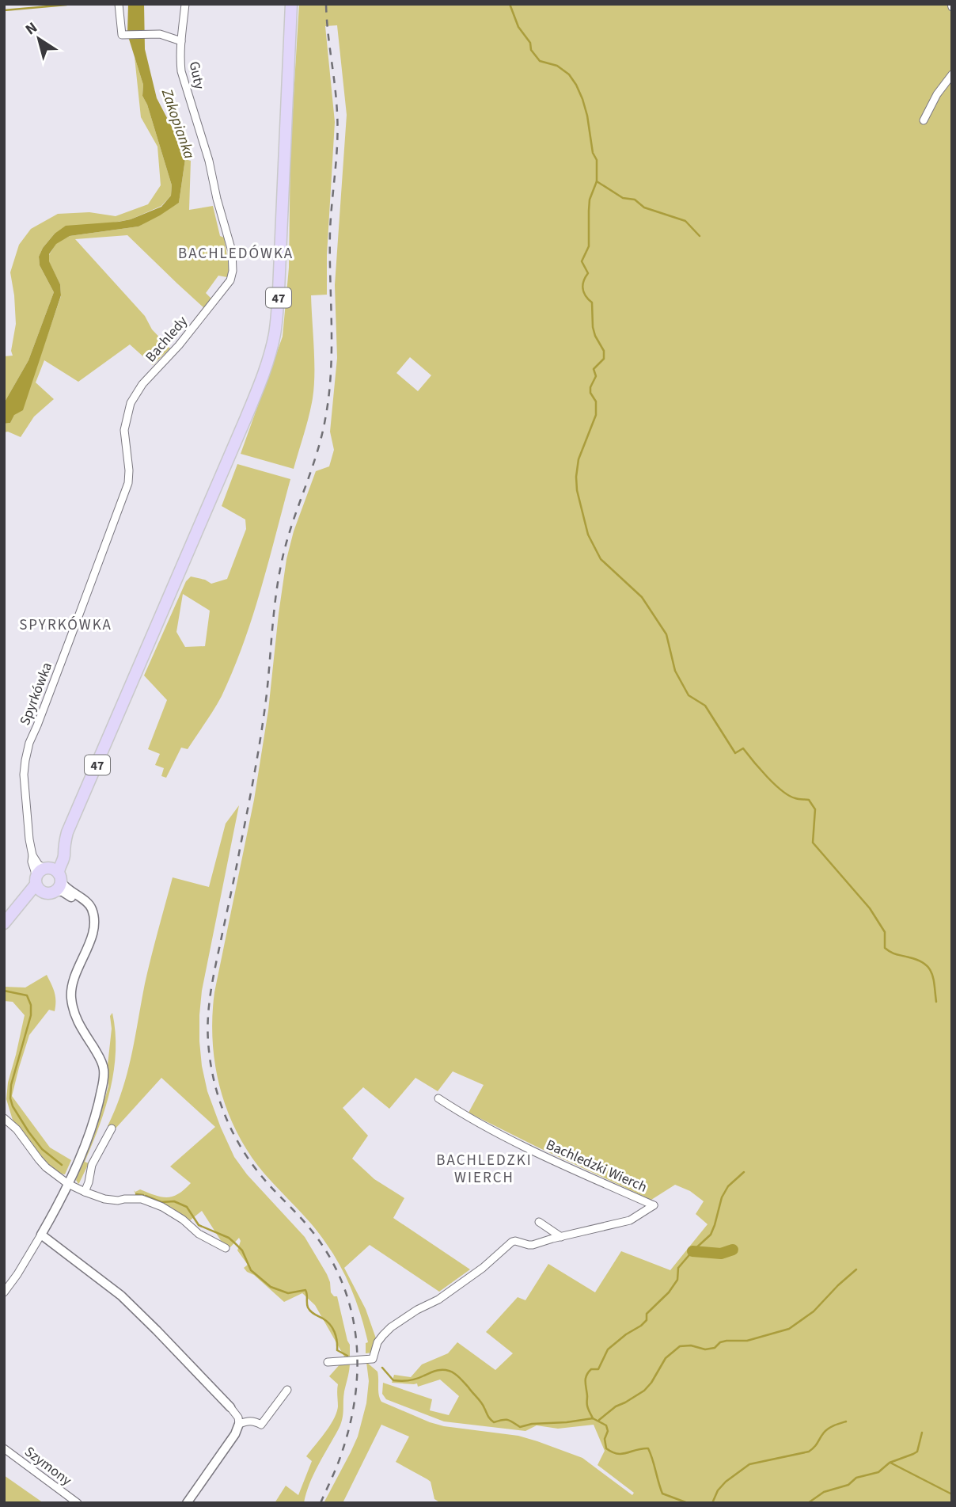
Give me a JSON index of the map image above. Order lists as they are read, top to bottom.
{
  "streets": {
    "main road": ["47"],
    "street": [
      "Guty",
      "Bachledy",
      "Spyrkówka",
      "Bachledzki Wierch",
      "Szymony"
    ]
  },
  "crossings": [
    ["Guty", "Bachledy"],
    ["47", "Spyrkówka"],
    ["Bachledy", "Spyrkówka"]
  ],
  "districts": ["BACHLEDÓWKA", "SPYRKÓWKA", "BACHLEDZKI WIERCH"],
  "water": ["Zakopianka"],
  "north": "top left"
}
